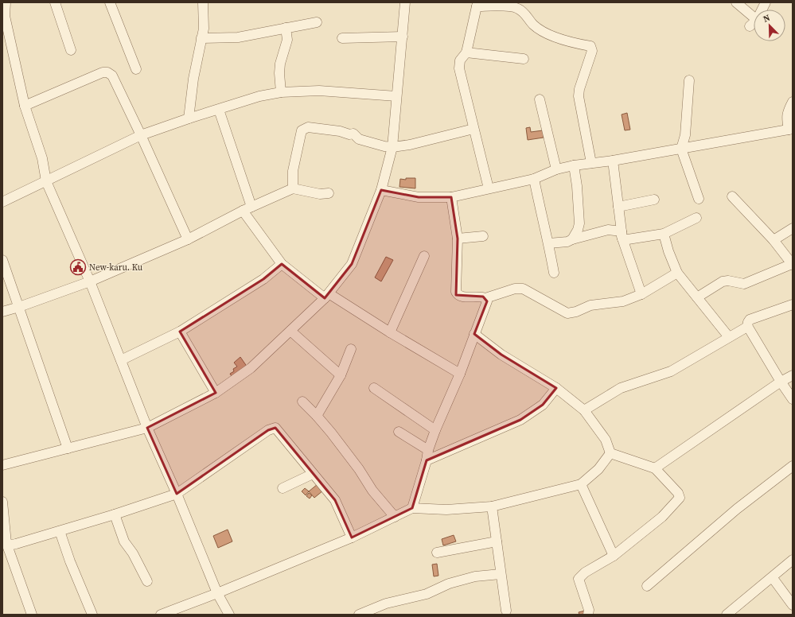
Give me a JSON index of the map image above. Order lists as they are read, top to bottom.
{
  "places": {
    "public building": ["New-karu. Ku"]
  },
  "north": "top left"
}
